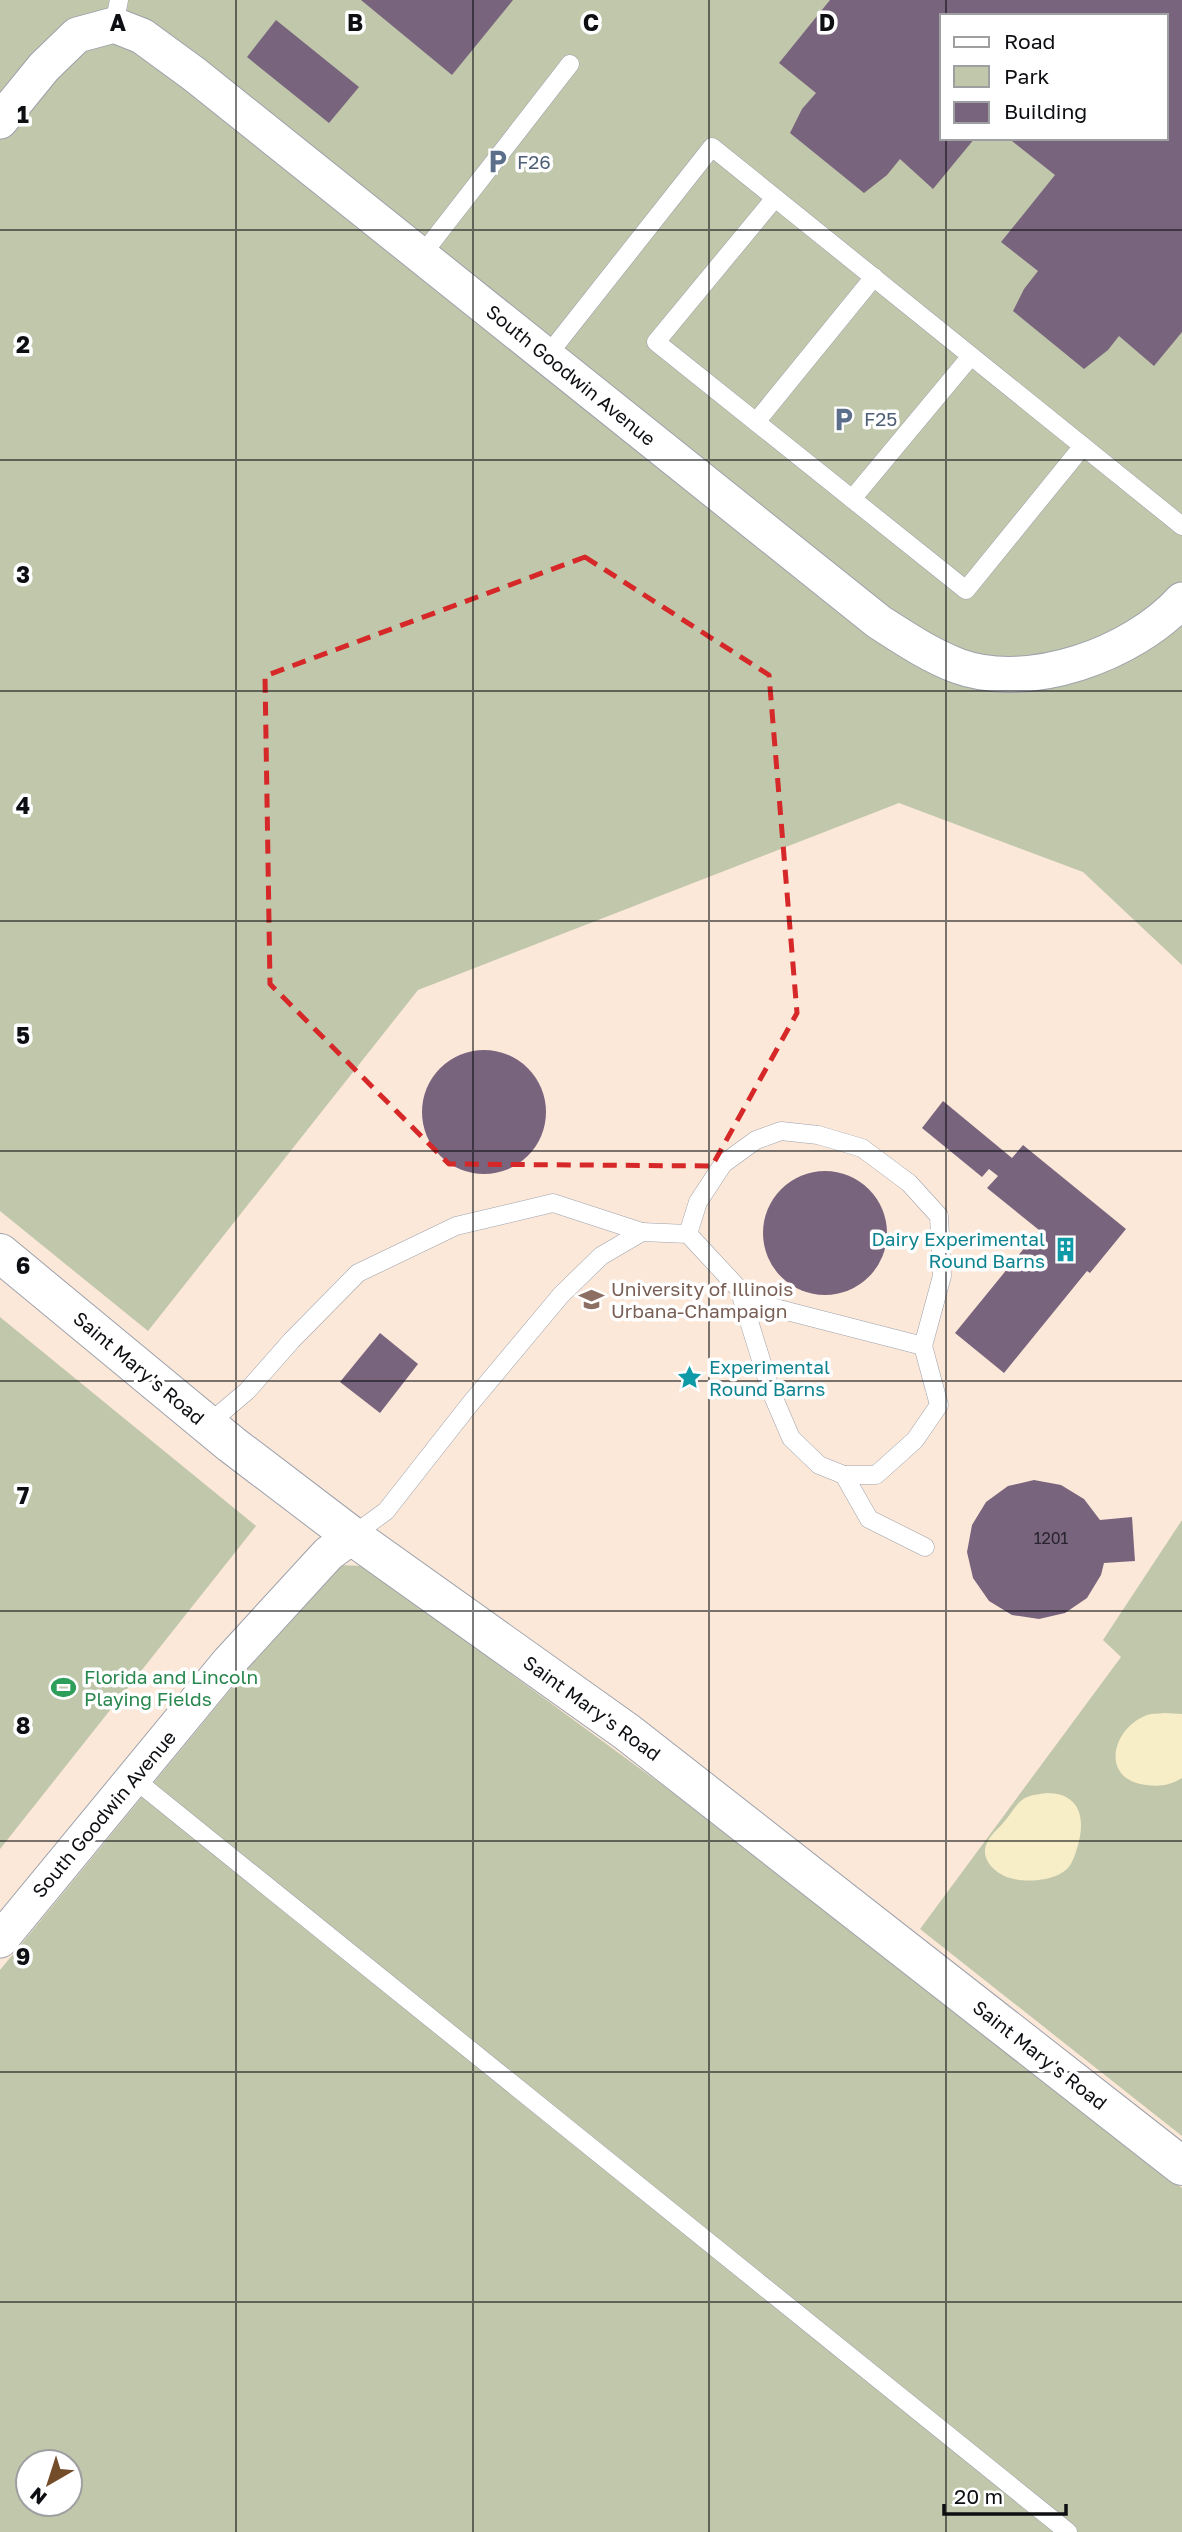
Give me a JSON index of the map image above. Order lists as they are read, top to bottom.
{
  "streets": {
    "street": ["South Goodwin Avenue", "Saint Mary's Road"]
  },
  "crossings": [
    ["South Goodwin Avenue", "Saint Mary's Road"]
  ],
  "places": {
    "parking": ["F26", "F25"],
    "building": ["Dairy Experimental Round Barns"],
    "school or university": ["University of Illinois Urbana-Champaign"],
    "place": ["Experimental Round Barns"],
    "sports": ["Florida and Lincoln Playing Fields"]
  },
  "house_numbers": ["1201"],
  "legend": ["Road", "Park", "Building"],
  "scale_bar": "20 m",
  "north": "bottom left",
  "grid": {
    "columns": [
      "A",
      "B",
      "C",
      "D"
    ],
    "rows": [
      "1",
      "2",
      "3",
      "4",
      "5",
      "6",
      "7",
      "8",
      "9"
    ]
  }
}
